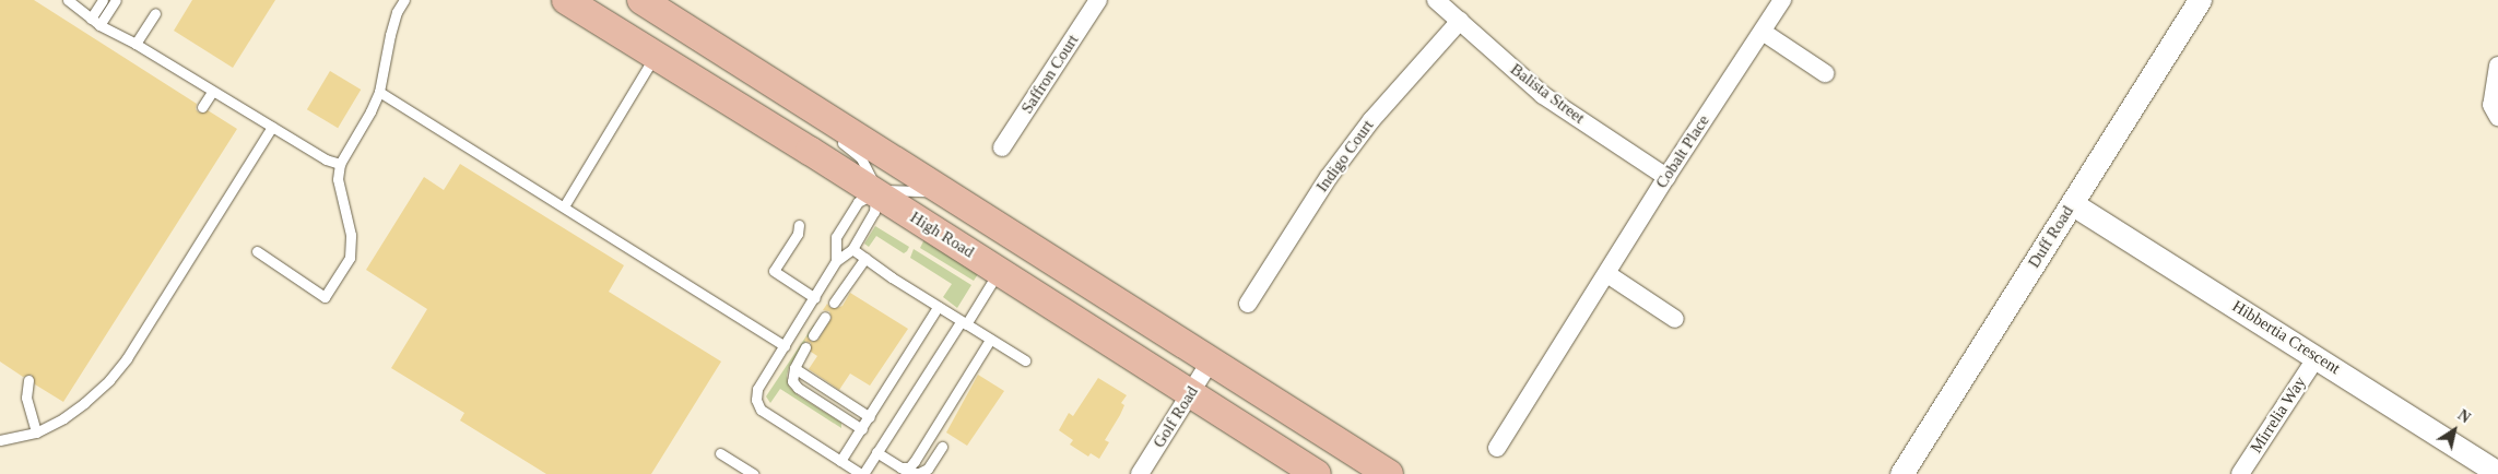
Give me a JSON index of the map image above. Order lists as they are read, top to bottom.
{
  "streets": {
    "main road": ["High Road"],
    "street": [
      "Saffron Court",
      "Balista Street",
      "Cobalt Place",
      "Indigo Court",
      "Duff Road",
      "Hibbertia Crescent",
      "Mirrelia Way",
      "Golf Road"
    ]
  },
  "crossings": [
    ["Balista Street", "Cobalt Place"],
    ["Balista Street", "Indigo Court"],
    ["High Road", "Golf Road"],
    ["Duff Road", "Hibbertia Crescent"],
    ["Hibbertia Crescent", "Mirrelia Way"]
  ],
  "north": "top right"
}
